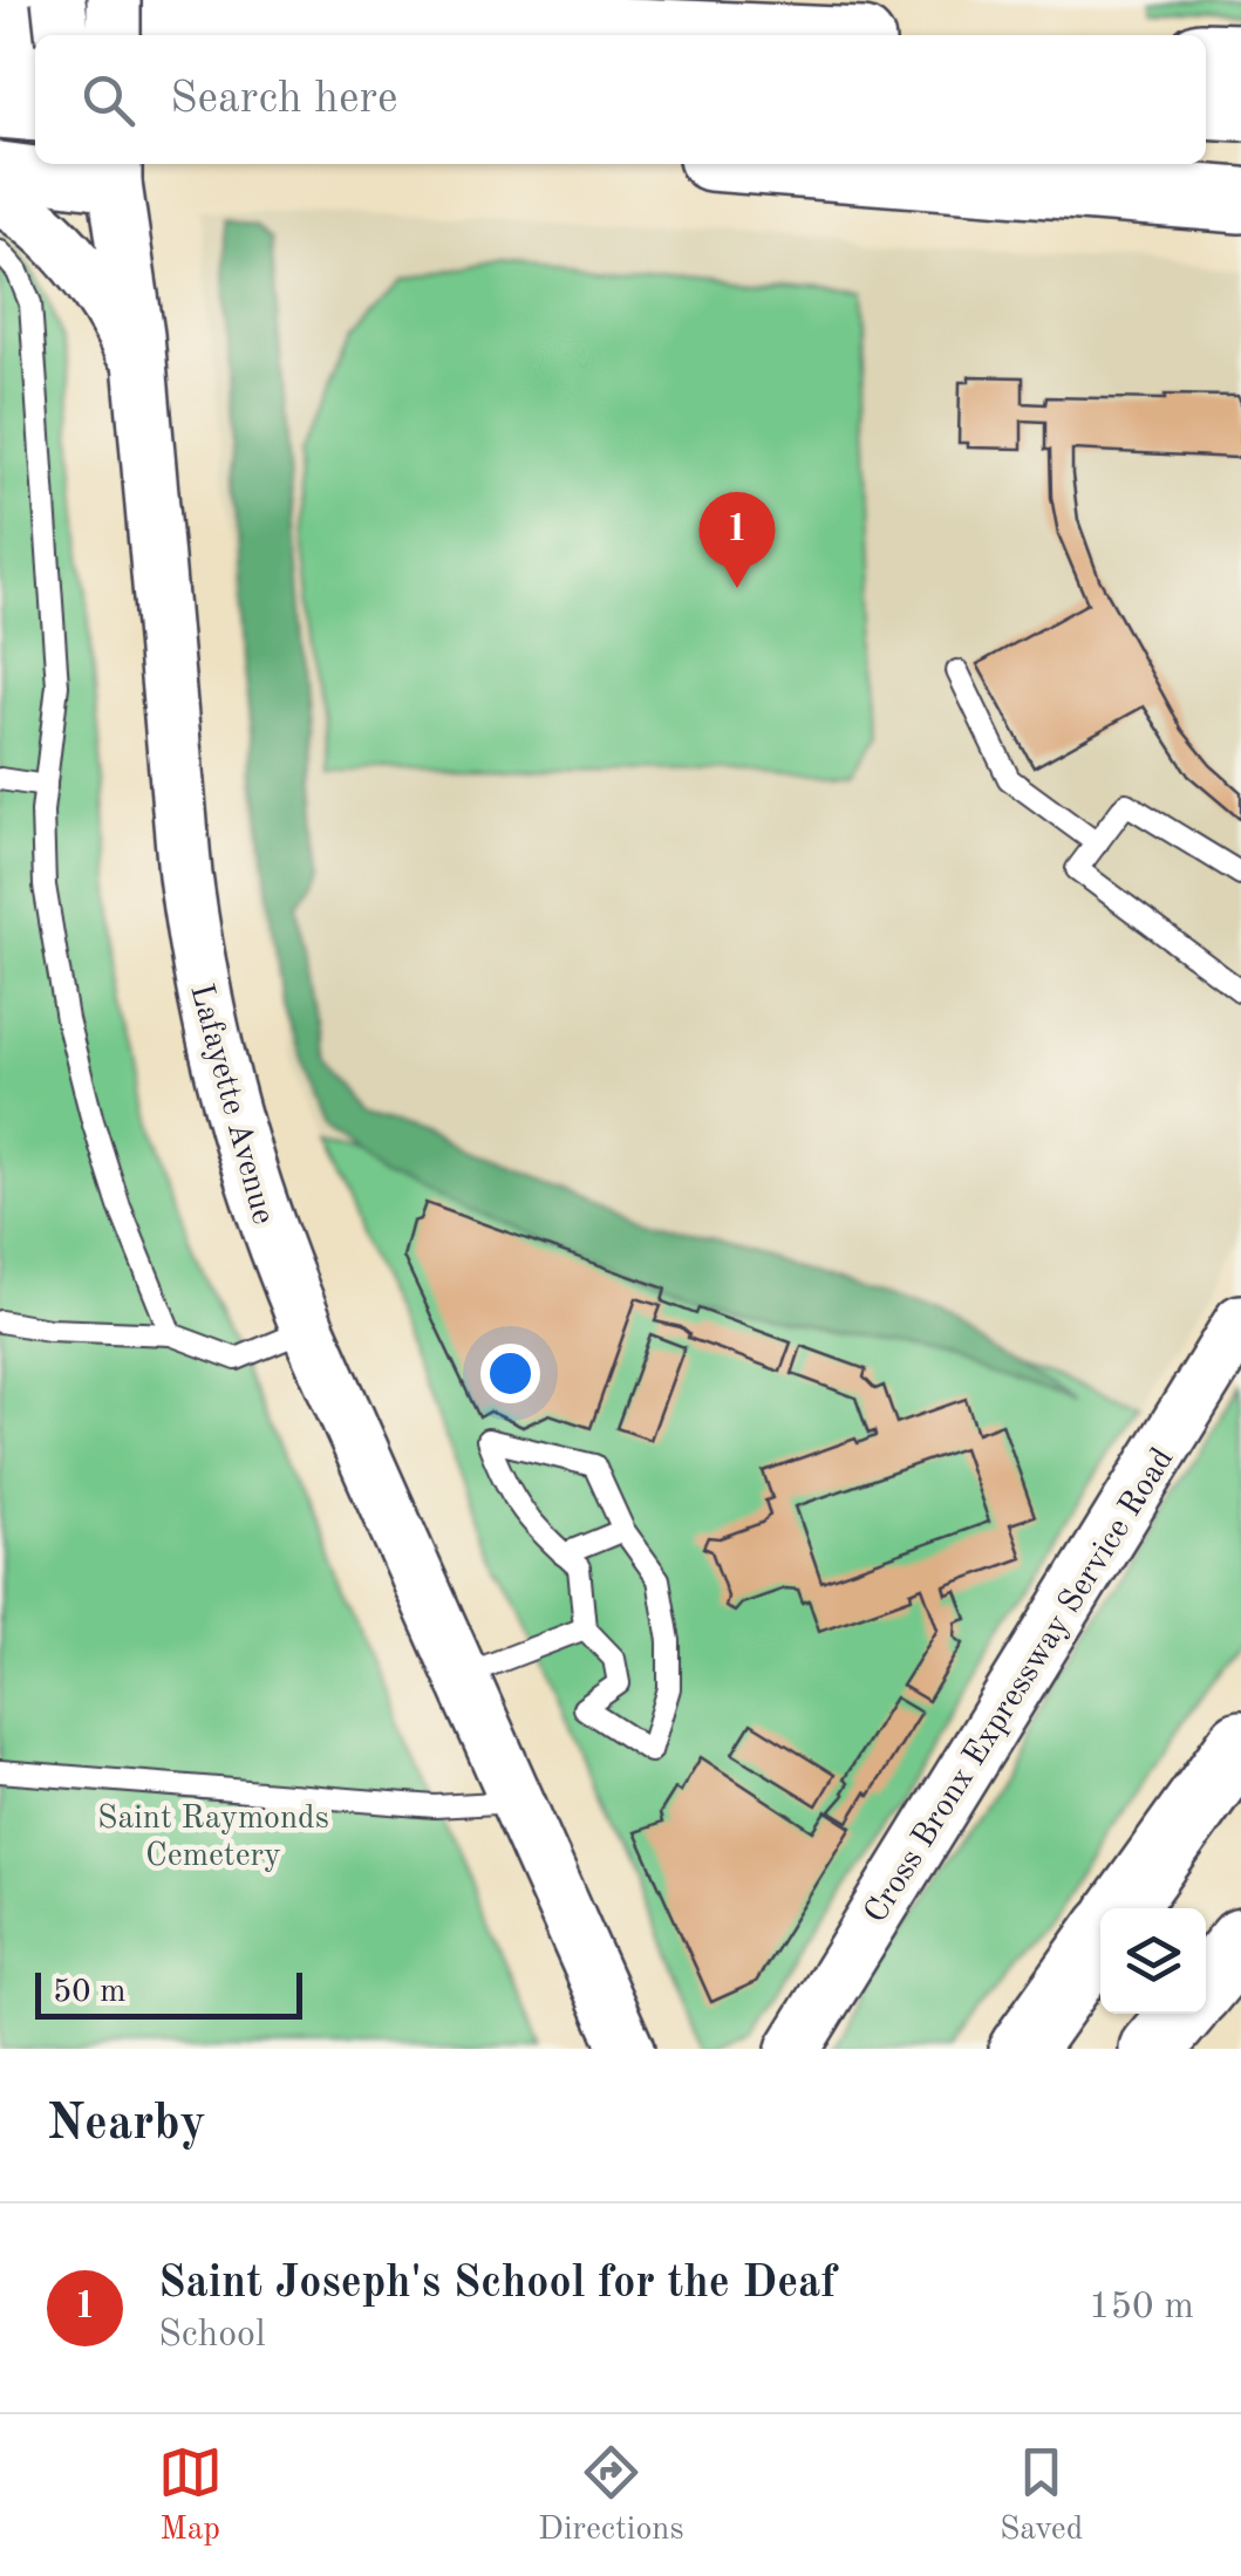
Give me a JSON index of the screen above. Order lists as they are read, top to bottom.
{
  "streets": {
    "street": ["Lafayette Avenue", "Cross Bronx Expressway Service Road"]
  },
  "parks": ["Saint Raymonds Cemetery"],
  "scale_bar": "50 m",
  "page": {
    "search": "Search here",
    "pins": "1",
    "scale": "50 m",
    "heading": "Nearby",
    "list": [
      {
        "mark": "1",
        "name": "Saint Joseph's School for the Deaf",
        "note": "School",
        "value": "150 m"
      }
    ],
    "nav": ["Map", "Directions", "Saved"]
  }
}
